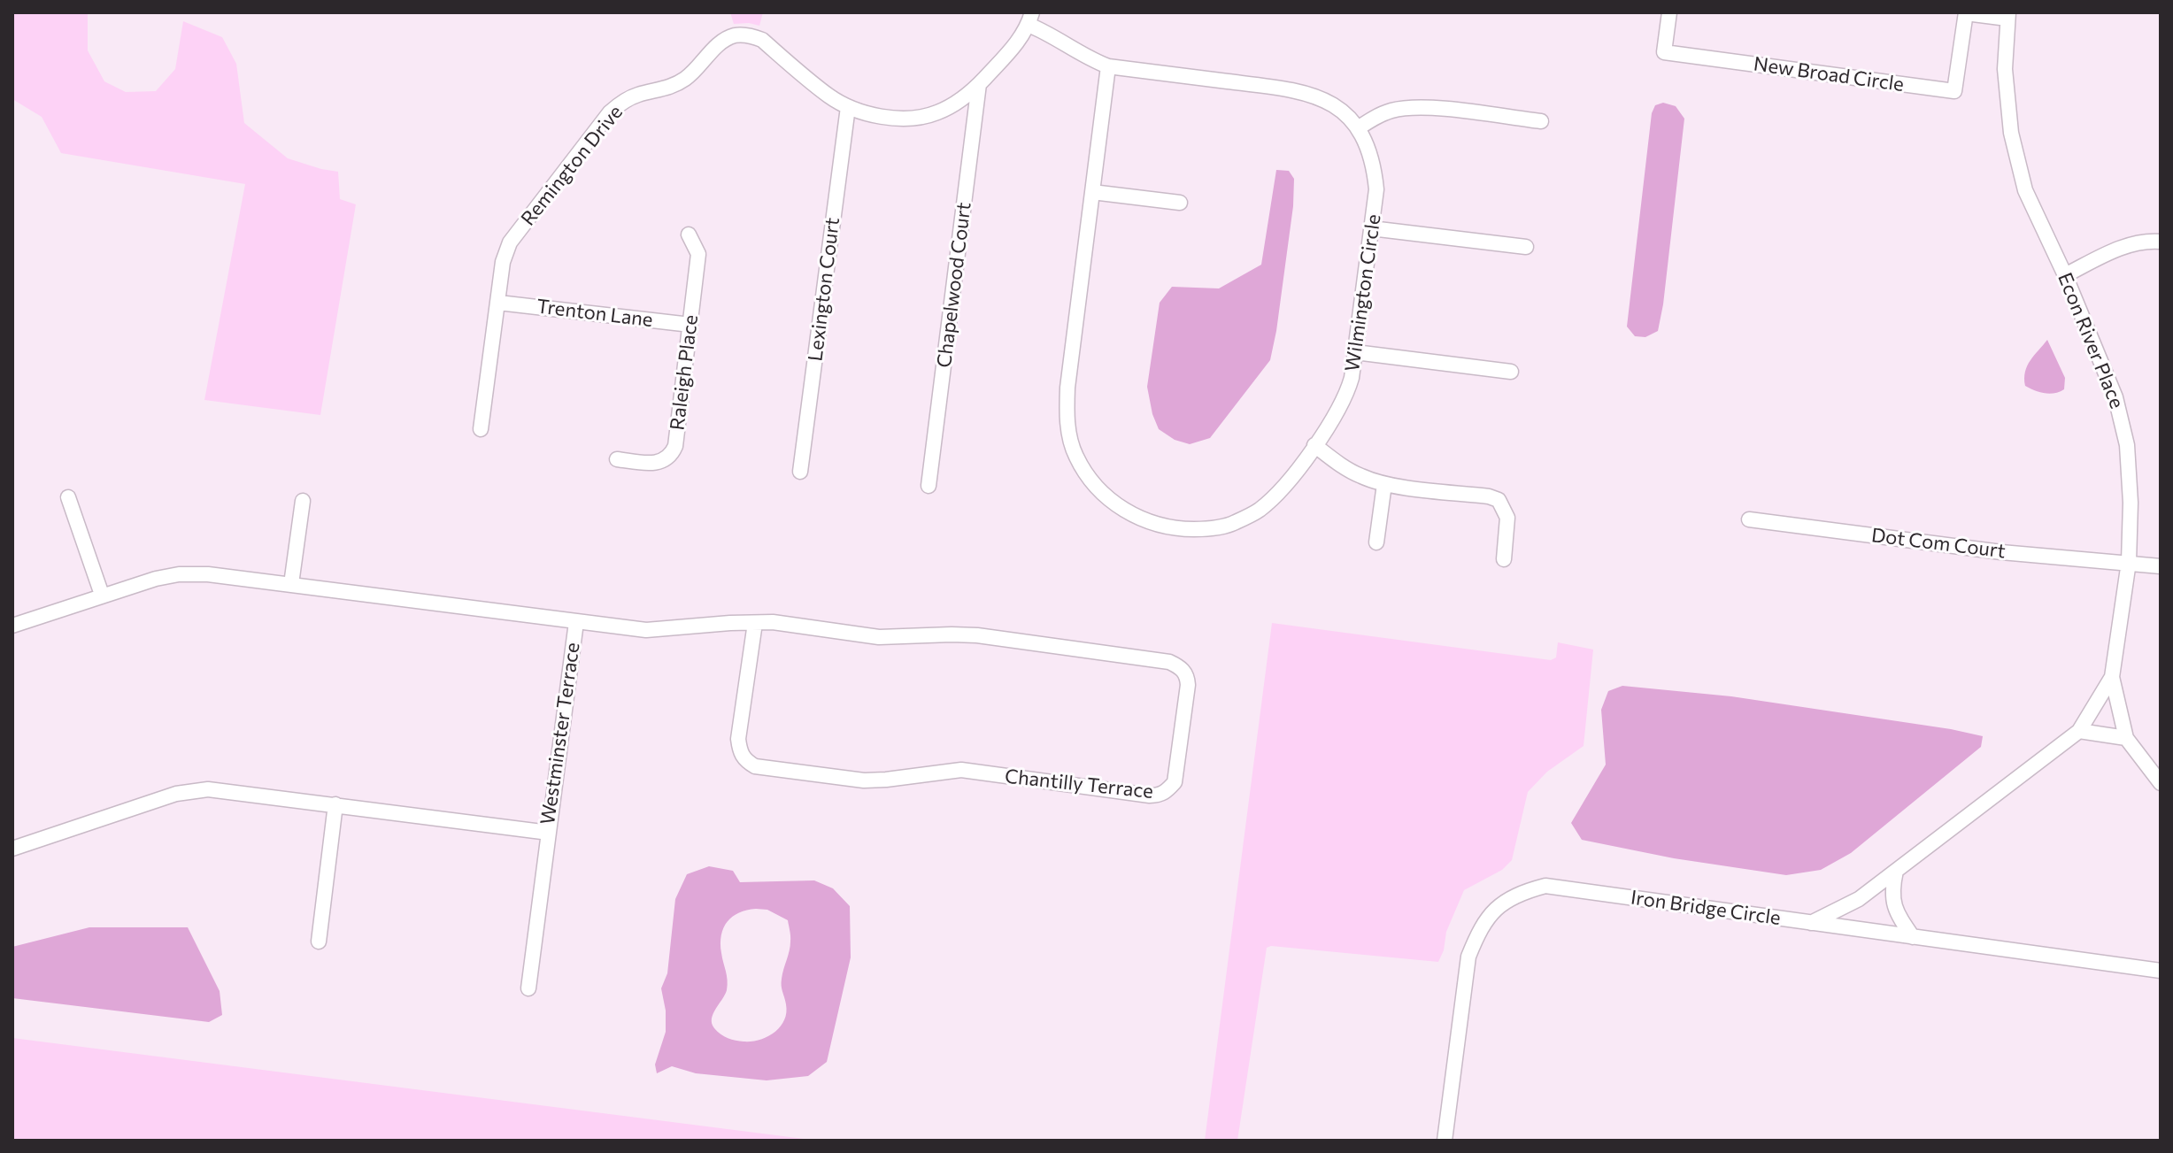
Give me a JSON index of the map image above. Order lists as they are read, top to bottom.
{
  "streets": {
    "street": [
      "New Broad Circle",
      "Remington Drive",
      "Chapelwood Court",
      "Lexington Court",
      "Wilmington Circle",
      "Trenton Lane",
      "Econ River Place",
      "Raleigh Place",
      "Dot Com Court",
      "Westminster Terrace",
      "Chantilly Terrace",
      "Iron Bridge Circle"
    ]
  },
  "crossings": [
    ["Remington Drive", "Chapelwood Court"],
    ["Remington Drive", "Lexington Court"],
    ["Remington Drive", "Wilmington Circle"],
    ["Remington Drive", "Trenton Lane"],
    ["Trenton Lane", "Raleigh Place"],
    ["Econ River Place", "Dot Com Court"],
    ["Westminster Terrace", "Chantilly Terrace"]
  ]
}
